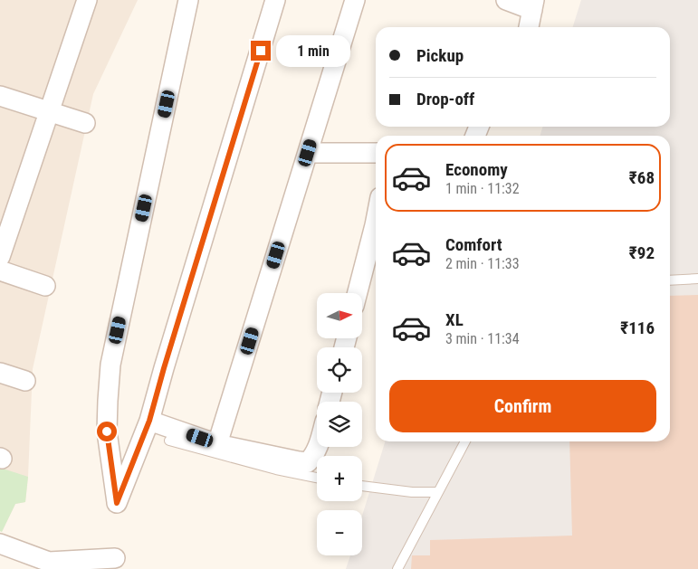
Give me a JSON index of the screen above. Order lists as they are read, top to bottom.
{
  "north": "right",
  "page": {
    "banner": ["Pickup", "Drop-off"],
    "bubble": "1 min",
    "list": [
      {
        "name": "Economy",
        "note": "1 min · 11:32",
        "value": "₹68"
      },
      {
        "name": "Comfort",
        "note": "2 min · 11:33",
        "value": "₹92"
      },
      {
        "name": "XL",
        "note": "3 min · 11:34",
        "value": "₹116"
      }
    ],
    "map_buttons": ["+", "−"],
    "buttons": "Confirm"
  }
}
